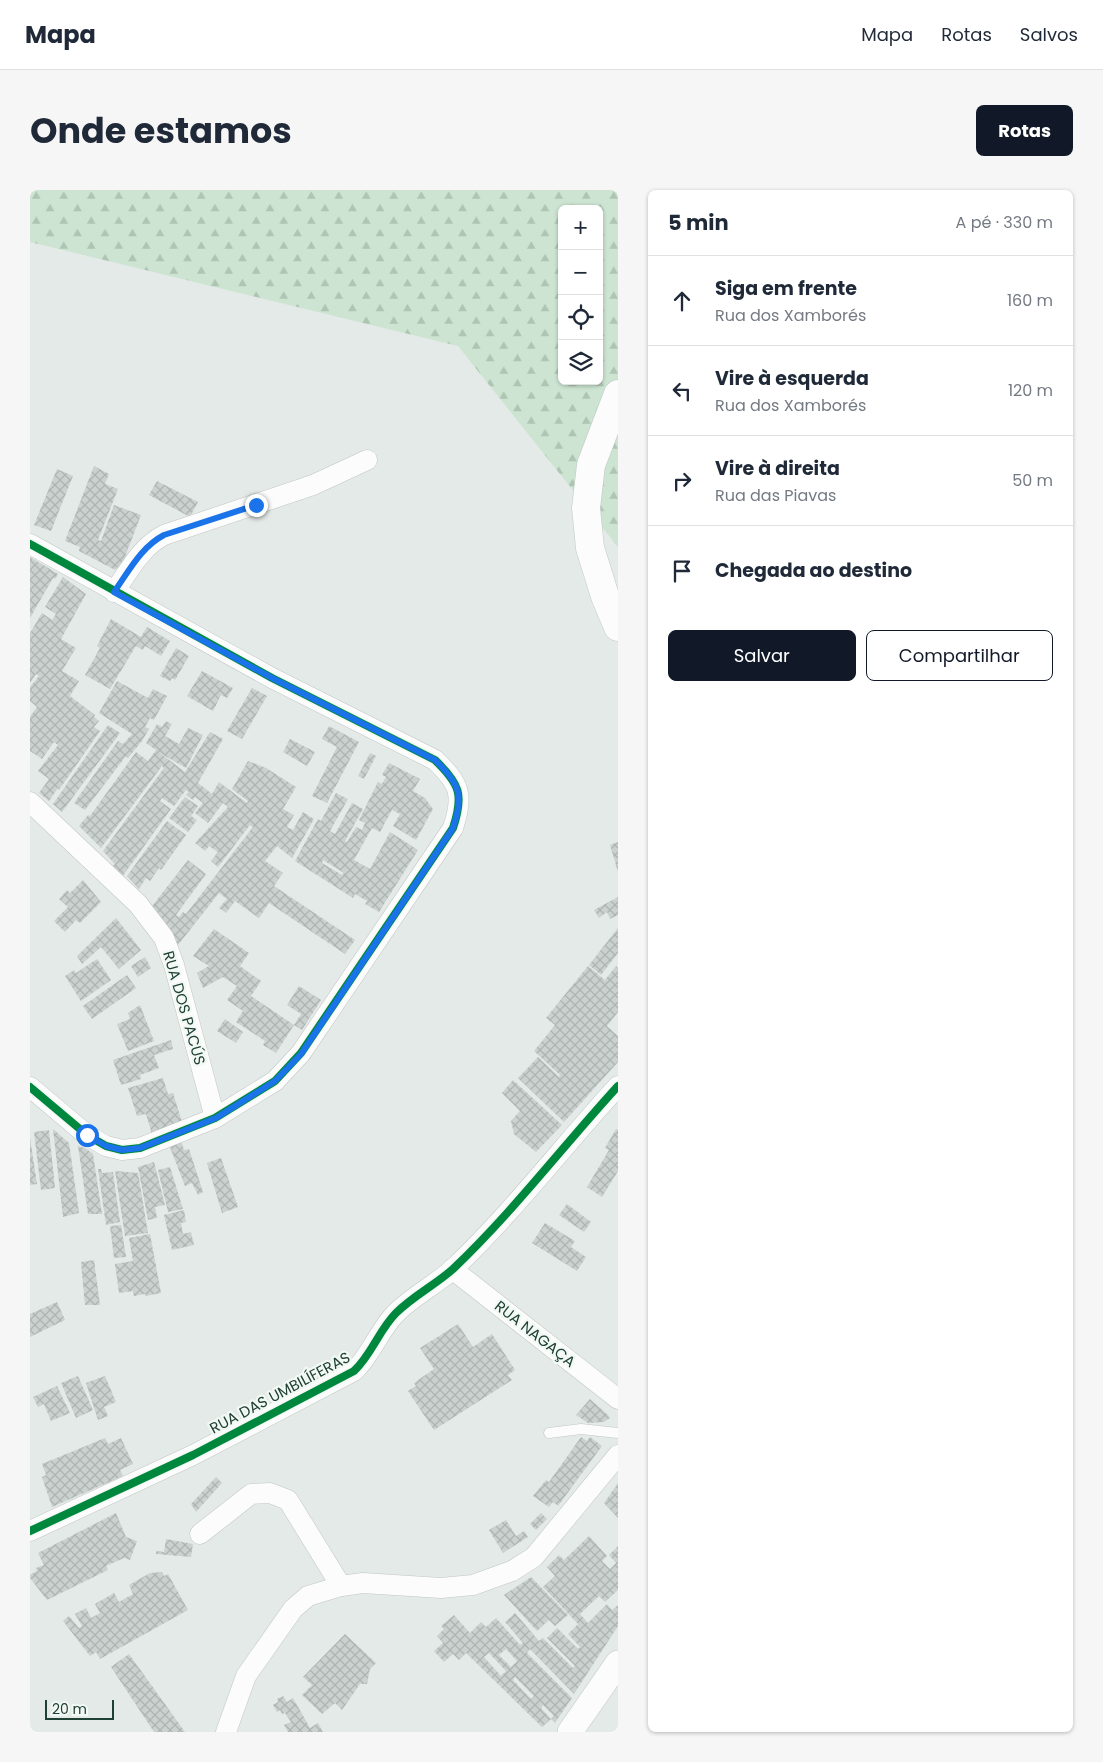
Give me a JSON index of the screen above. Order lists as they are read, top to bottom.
{
  "streets": {
    "street": ["RUA DOS PACÚS", "RUA NAGAÇA", "RUA DAS UMBILÍFERAS"]
  },
  "crossings": [
    ["RUA NAGAÇA", "RUA DAS UMBILÍFERAS"]
  ],
  "scale_bar": "20 m",
  "page": {
    "header": "Mapa",
    "nav": ["Mapa", "Rotas", "Salvos"],
    "title": "Onde estamos",
    "buttons": [
      "Rotas",
      ["Salvar", "Compartilhar"]
    ],
    "heading": ["5 min", "A pé · 330 m"],
    "map_buttons": ["+", "−"],
    "list": [
      ["Siga em frente", "Rua dos Xamborés", "160 m"],
      ["Vire à esquerda", "Rua dos Xamborés", "120 m"],
      ["Vire à direita", "Rua das Piavas", "50 m"],
      "Chegada ao destino"
    ],
    "scale": "20 m"
  }
}
